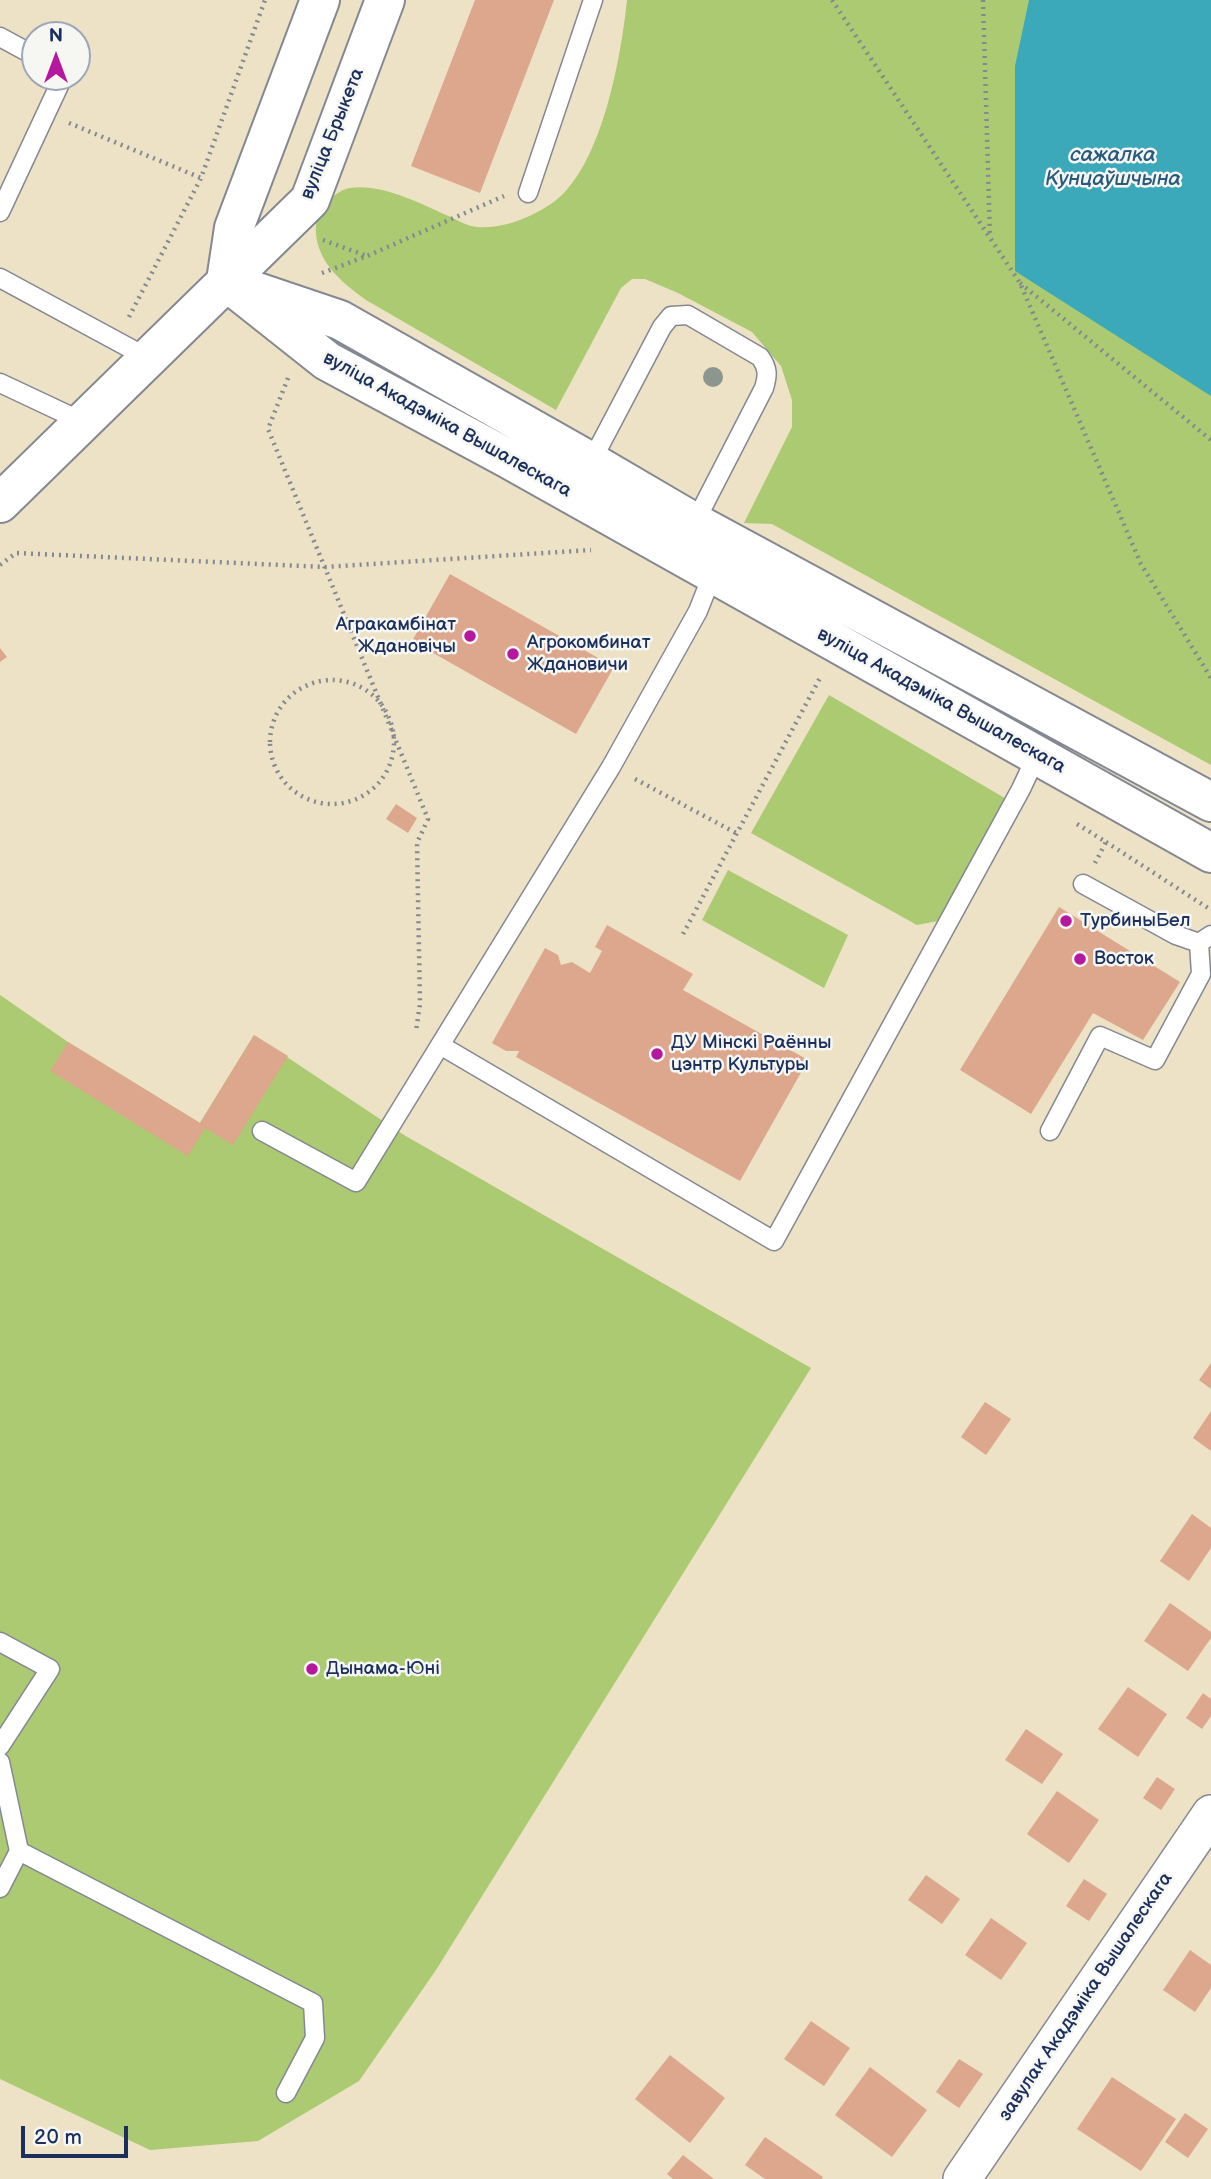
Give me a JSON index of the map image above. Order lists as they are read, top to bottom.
{
  "streets": {
    "street": ["вуліца Брыкета", "вуліца Акадэміка Вышалескага", "завулак Акадэміка Вышалескага"]
  },
  "crossings": [
    ["вуліца Брыкета", "вуліца Акадэміка Вышалескага"]
  ],
  "water": ["сажалка Кунцаўшчына"],
  "places": [
    "Агракамбінат Ждановічы",
    "Агрокомбинат Ждановичи",
    "ТурбиныБел",
    "Восток",
    "ДУ Мінскі Раённы цэнтр Культуры",
    "Дынама-Юні"
  ],
  "scale_bar": "20 m",
  "north": "top"
}
